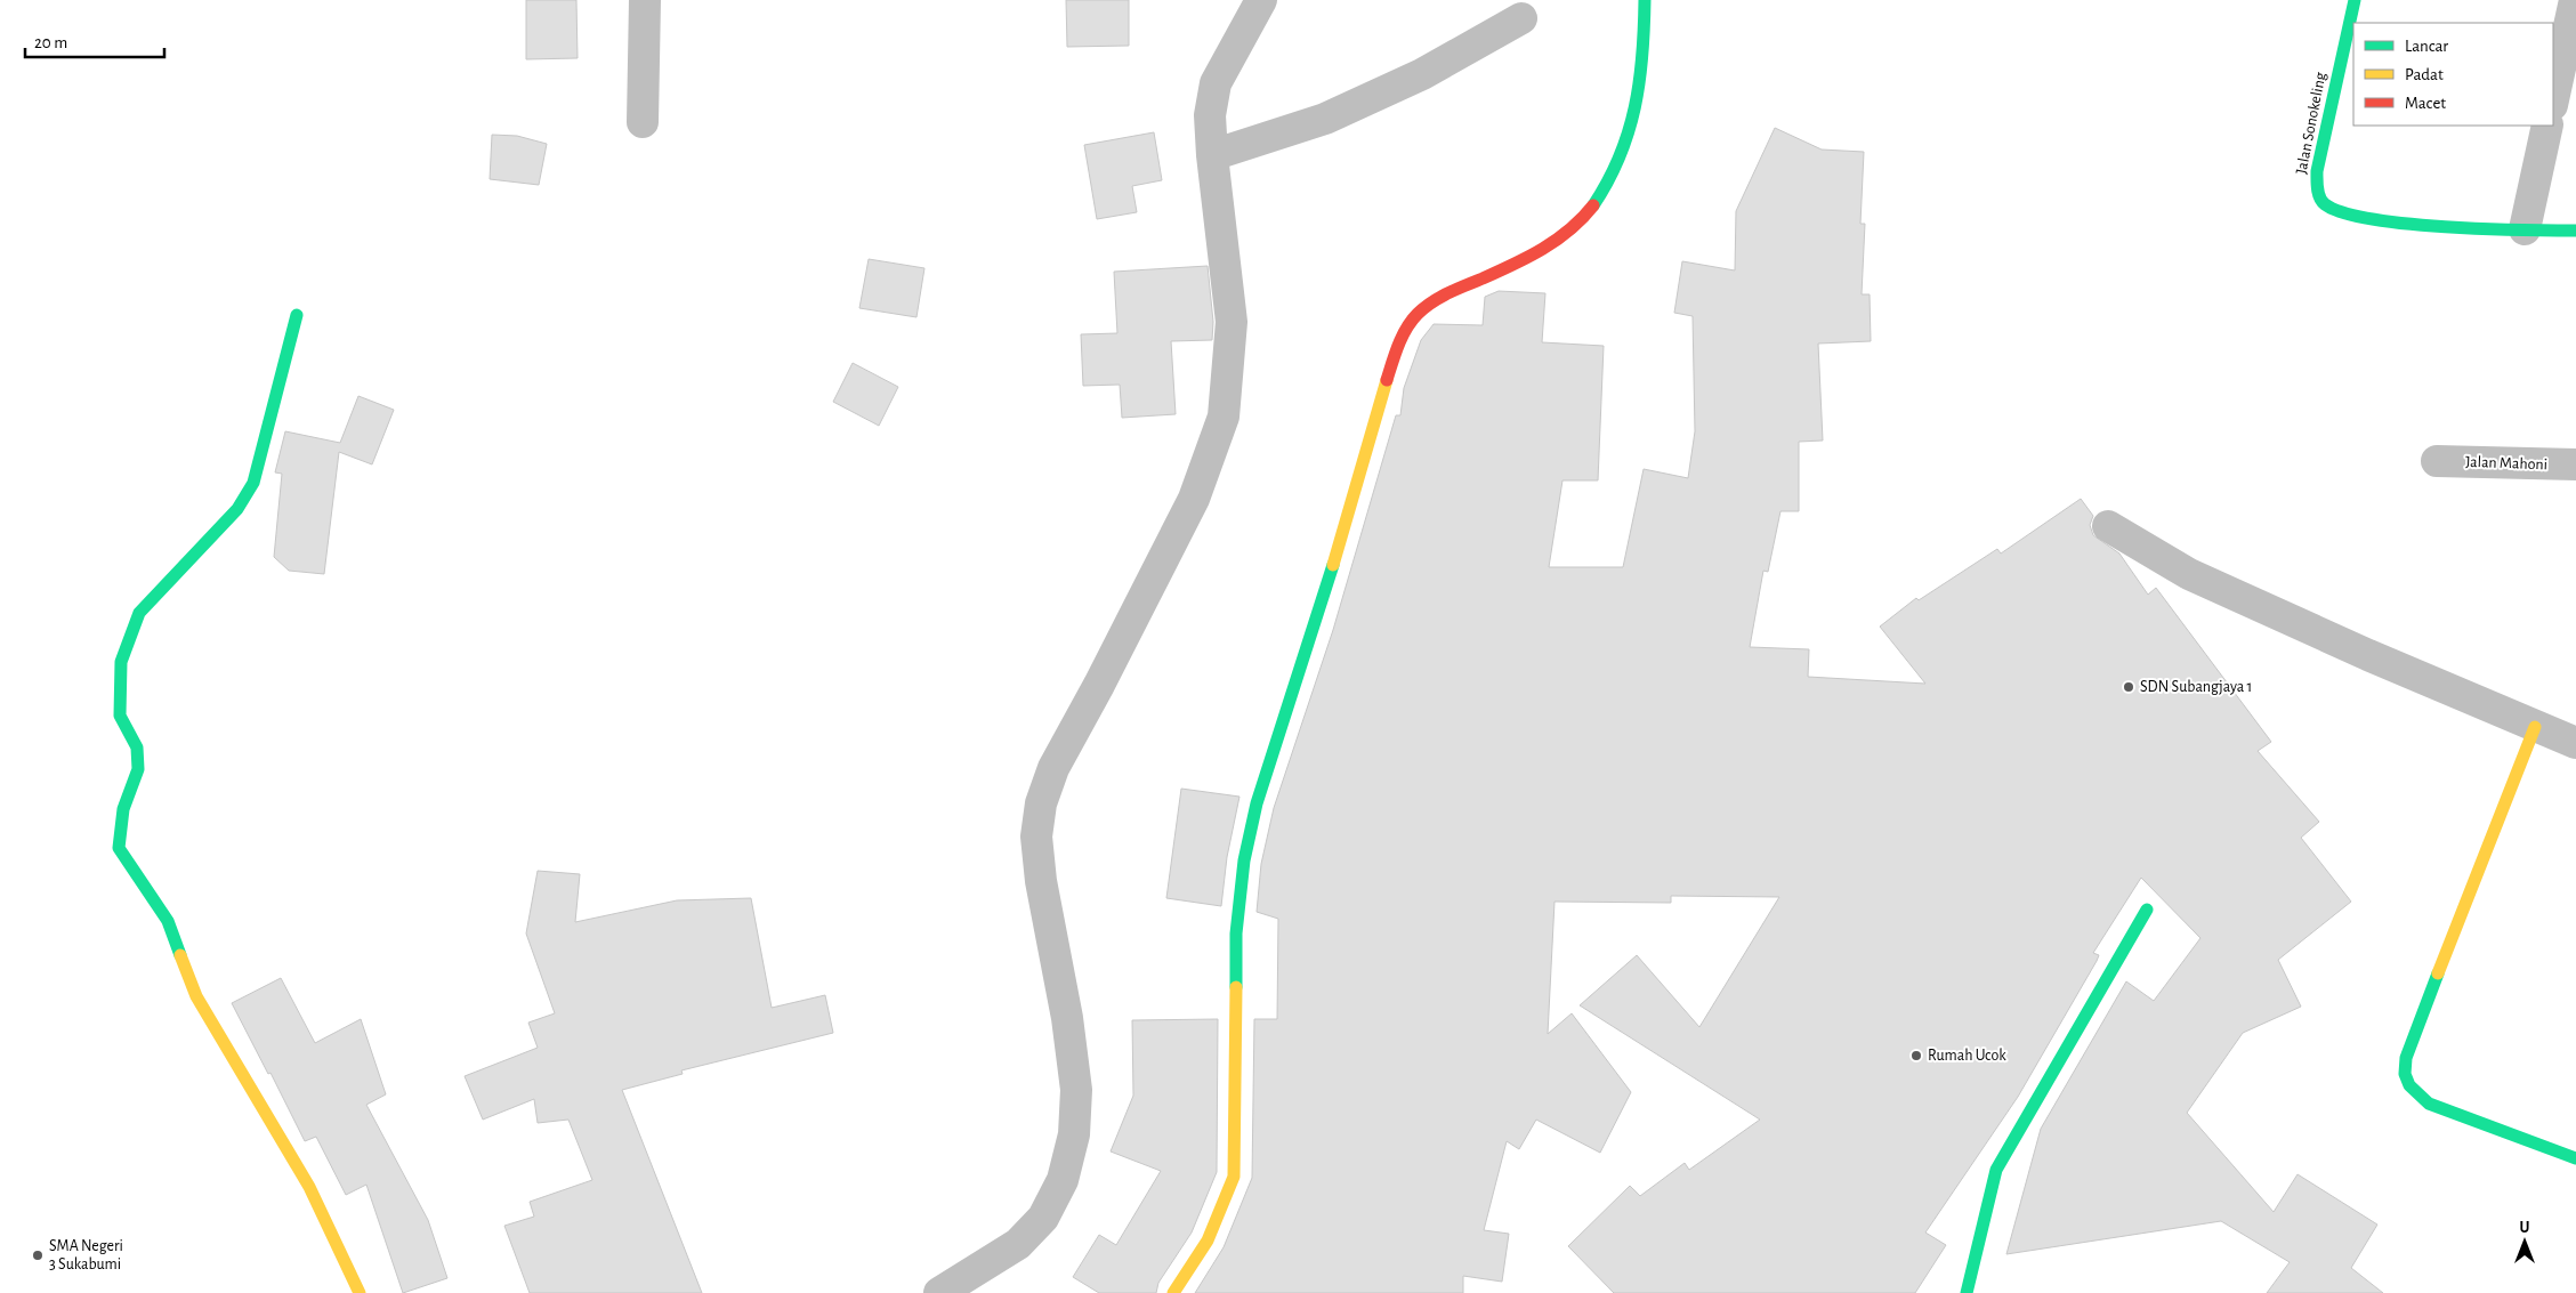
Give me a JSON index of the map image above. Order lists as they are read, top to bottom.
{
  "streets": {
    "street": ["Jalan Sonokeling", "Jalan Mahoni"]
  },
  "places": ["SDN Subangjaya 1", "Rumah Ucok", "SMA Negeri 3 Sukabumi"],
  "legend": ["Lancar", "Padat", "Macet"],
  "scale_bar": "20 m",
  "north": "top"
}
